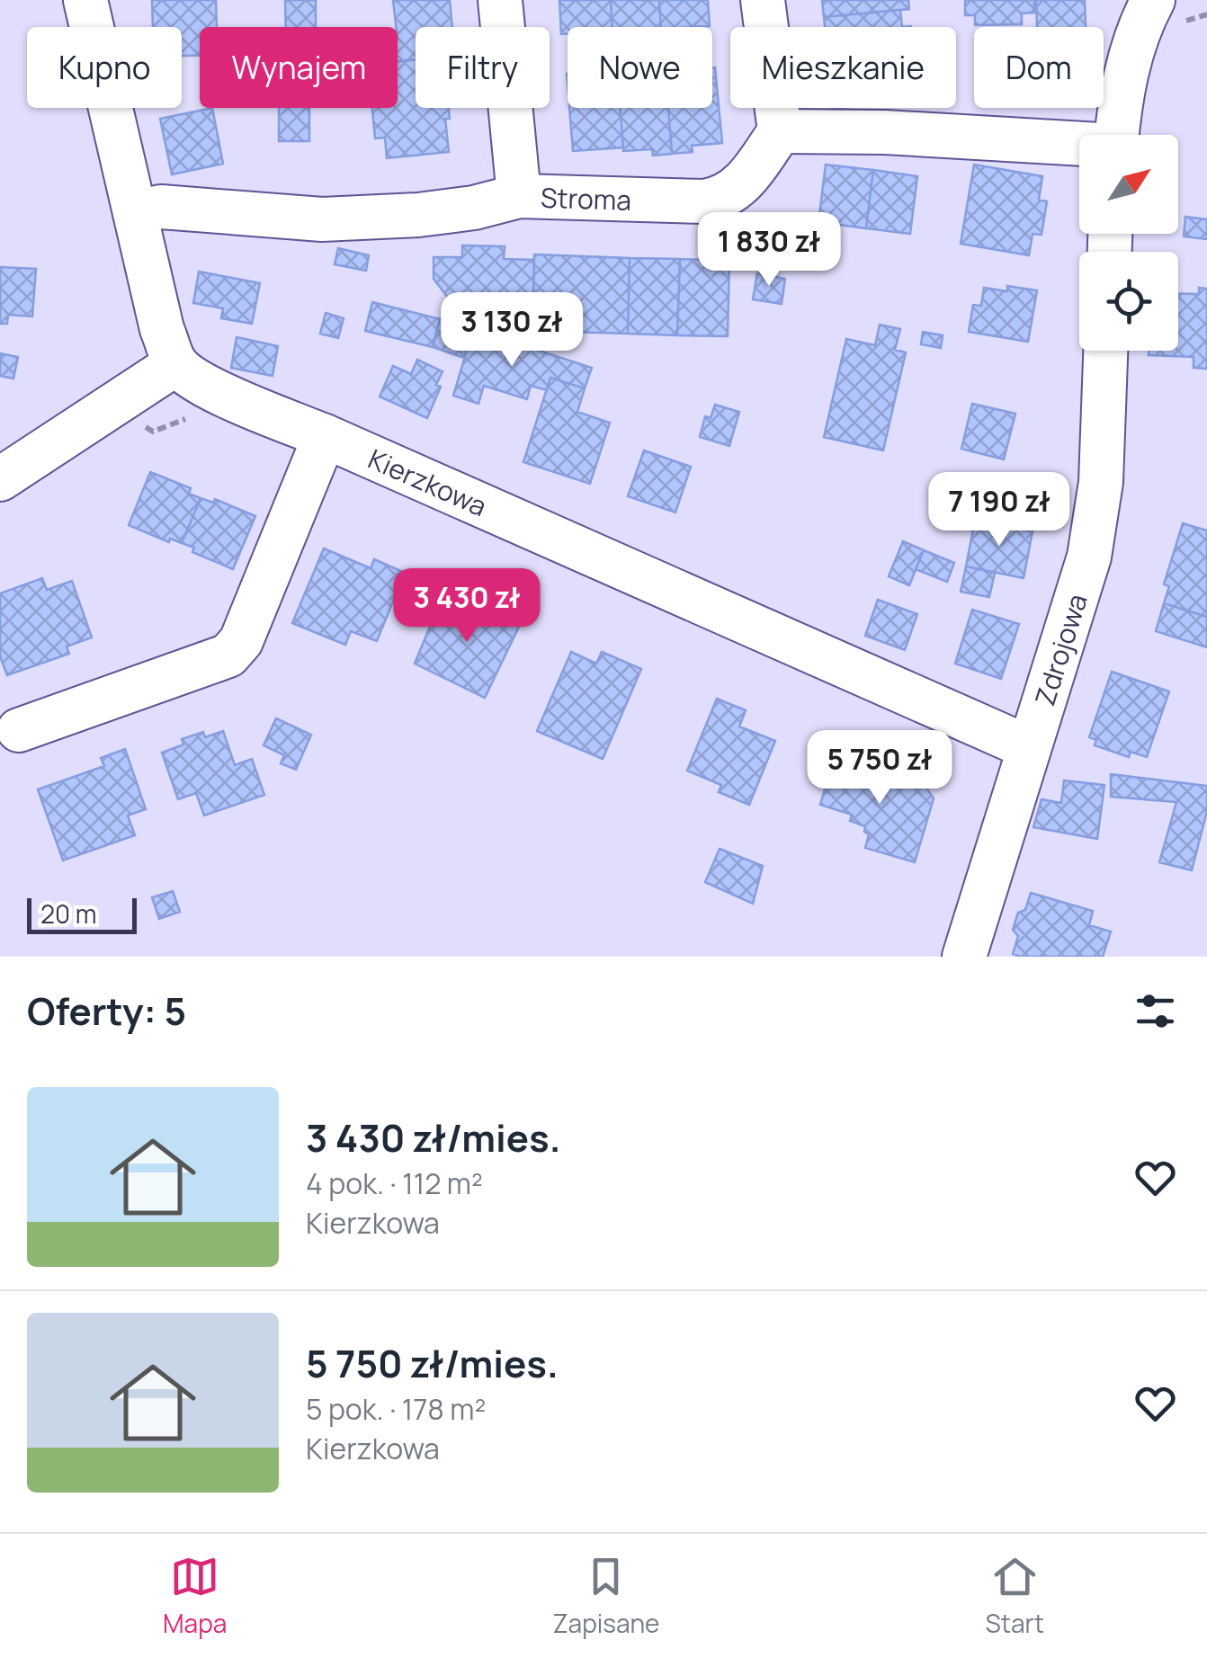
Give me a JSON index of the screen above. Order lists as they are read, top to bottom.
{
  "streets": {
    "street": ["Stroma", "Kierzkowa", "Zdrojowa"]
  },
  "crossings": [
    ["Kierzkowa", "Zdrojowa"]
  ],
  "scale_bar": "20 m",
  "north": "top right",
  "page": {
    "chip": [
      "Kupno",
      "Wynajem",
      "Filtry",
      "Nowe",
      "Mieszkanie",
      "Dom"
    ],
    "price": [
      "1 830 zł",
      "3 130 zł",
      "7 190 zł",
      "3 430 zł",
      "5 750 zł"
    ],
    "scale": "20 m",
    "heading": "Oferty: 5",
    "list": [
      {
        "name": "3 430 zł/mies.",
        "note": "4 pok. · 112 m² · Kierzkowa"
      },
      {
        "name": "5 750 zł/mies.",
        "note": "5 pok. · 178 m² · Kierzkowa"
      }
    ],
    "tabs": ["Mapa", "Zapisane", "Start"]
  }
}
